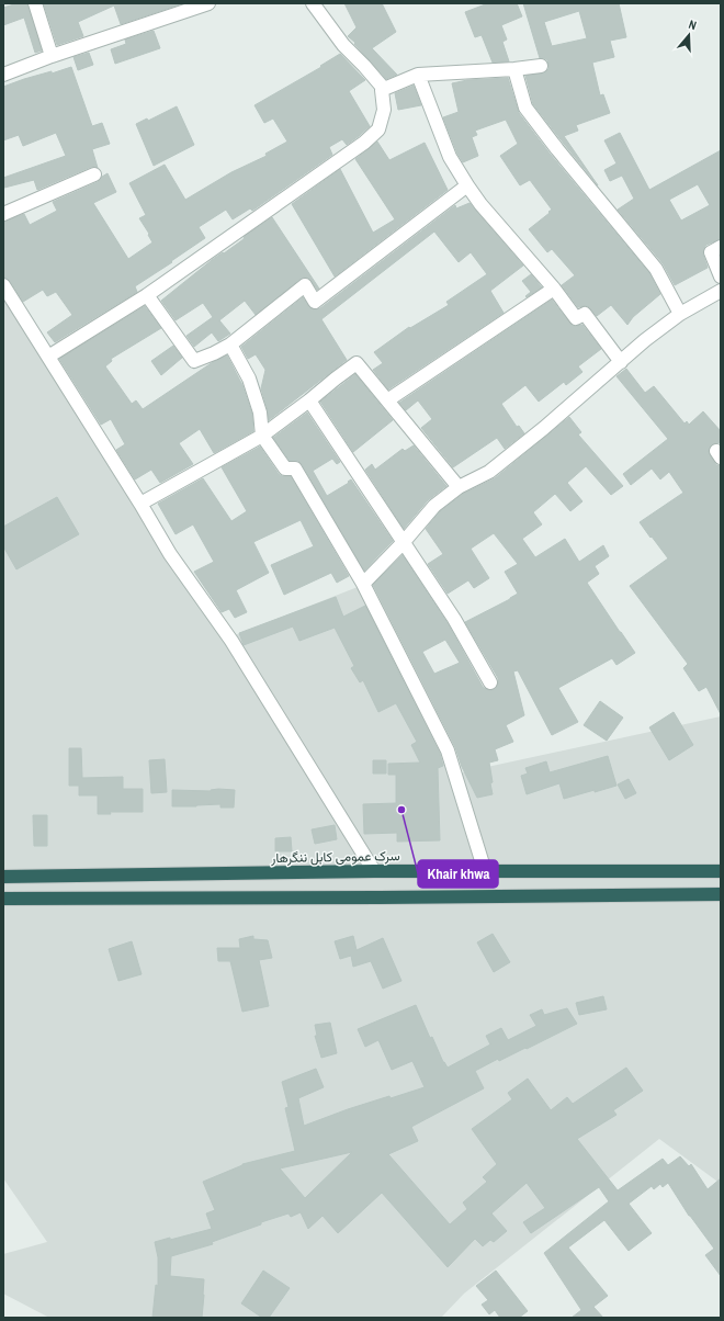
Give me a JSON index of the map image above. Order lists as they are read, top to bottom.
{
  "streets": {
    "highway": ["سرک عمومی کابل ننگرهار"]
  },
  "places": ["Khair khwa"],
  "north": "top"
}
